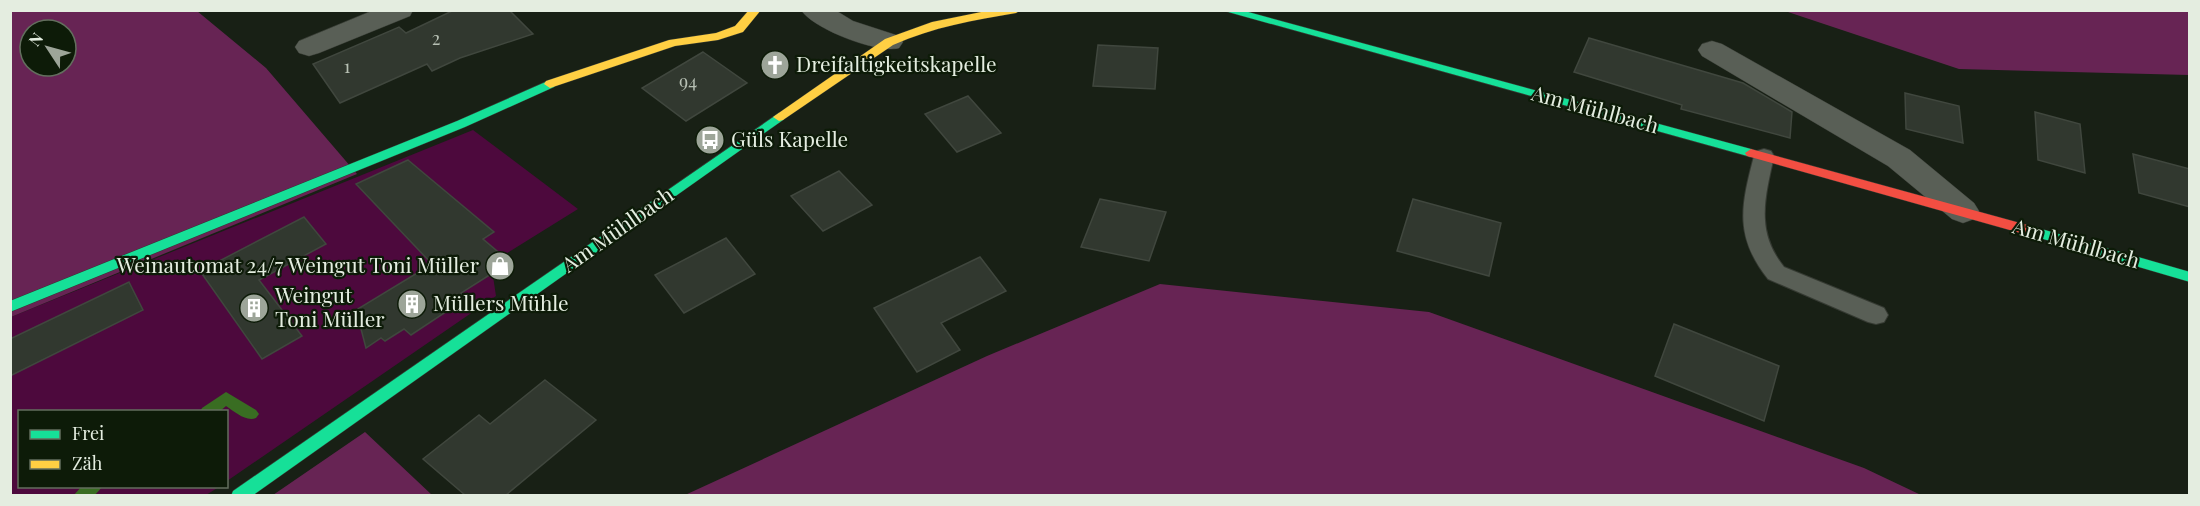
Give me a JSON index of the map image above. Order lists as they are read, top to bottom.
{
  "streets": {
    "street": ["Am Mühlbach"]
  },
  "places": {
    "church": ["Dreifaltigkeitskapelle"],
    "bus stop": ["Güls Kapelle"],
    "shop": ["Weinautomat 24/7 Weingut Toni Müller"],
    "building": ["Müllers Mühle", "Weingut Toni Müller"]
  },
  "house_numbers": ["2", "1", "94"],
  "legend": ["Frei", "Zäh"],
  "north": "top left"
}
